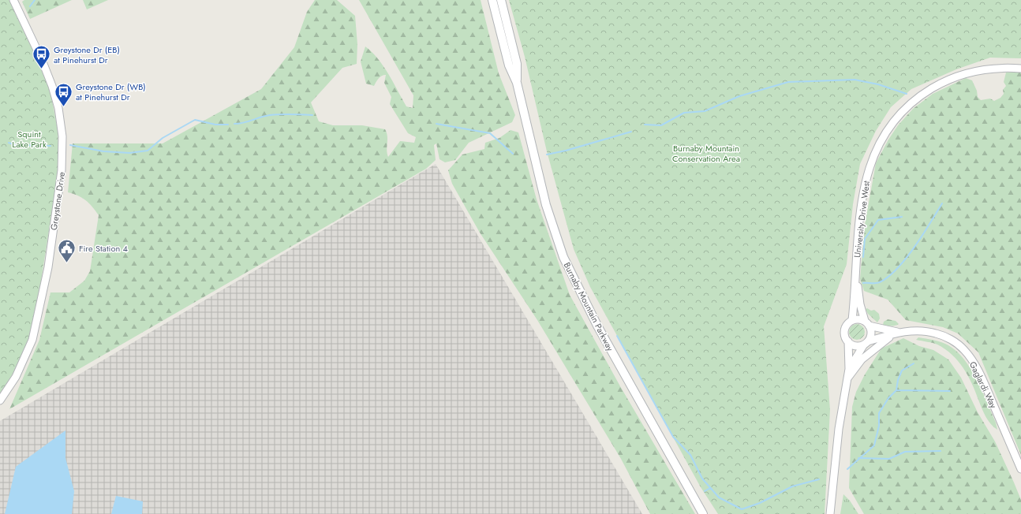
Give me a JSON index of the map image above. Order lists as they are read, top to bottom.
{
  "streets": {
    "main road": ["Burnaby Mountain Parkway"],
    "street": ["Greystone Drive", "University Drive West", "Gaglardi Way"]
  },
  "crossings": [
    ["University Drive West", "Gaglardi Way"]
  ],
  "parks": ["Squint Lake Park", "Burnaby Mountain Conservation Area"],
  "places": {
    "bus stop": ["Greystone Dr (EB) at Pinehurst Dr", "Greystone Dr (WB) at Pinehurst Dr"],
    "public building": ["Fire Station 4"]
  }
}
